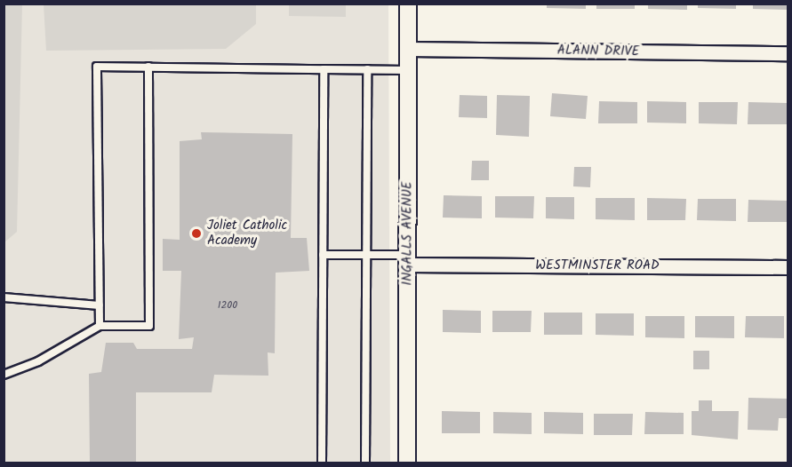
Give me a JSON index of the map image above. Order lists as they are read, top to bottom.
{
  "streets": {
    "street": ["ALANN DRIVE", "INGALLS AVENUE", "WESTMINSTER ROAD"]
  },
  "crossings": [
    ["ALANN DRIVE", "INGALLS AVENUE"],
    ["INGALLS AVENUE", "WESTMINSTER ROAD"]
  ],
  "places": ["Joliet Catholic Academy"],
  "house_numbers": ["1200"]
}
